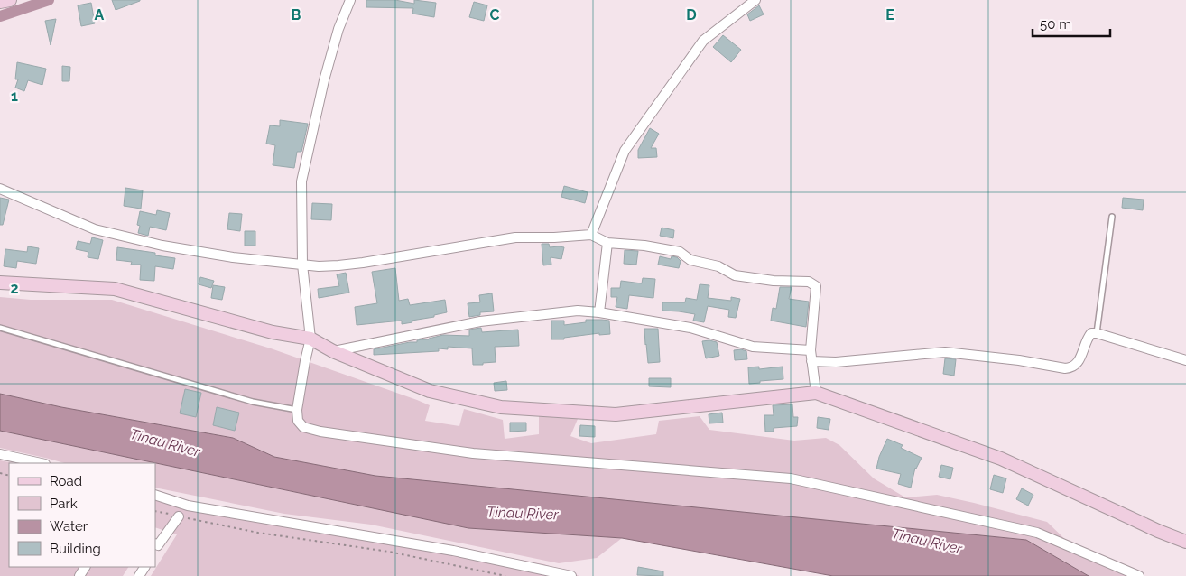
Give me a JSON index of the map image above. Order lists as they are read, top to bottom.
{
  "water": ["Tinau River"],
  "legend": [
    "Road",
    "Park",
    "Water",
    "Building"
  ],
  "scale_bar": "50 m",
  "grid": {
    "columns": [
      "A",
      "B",
      "C",
      "D",
      "E"
    ],
    "rows": ["1", "2"]
  }
}
